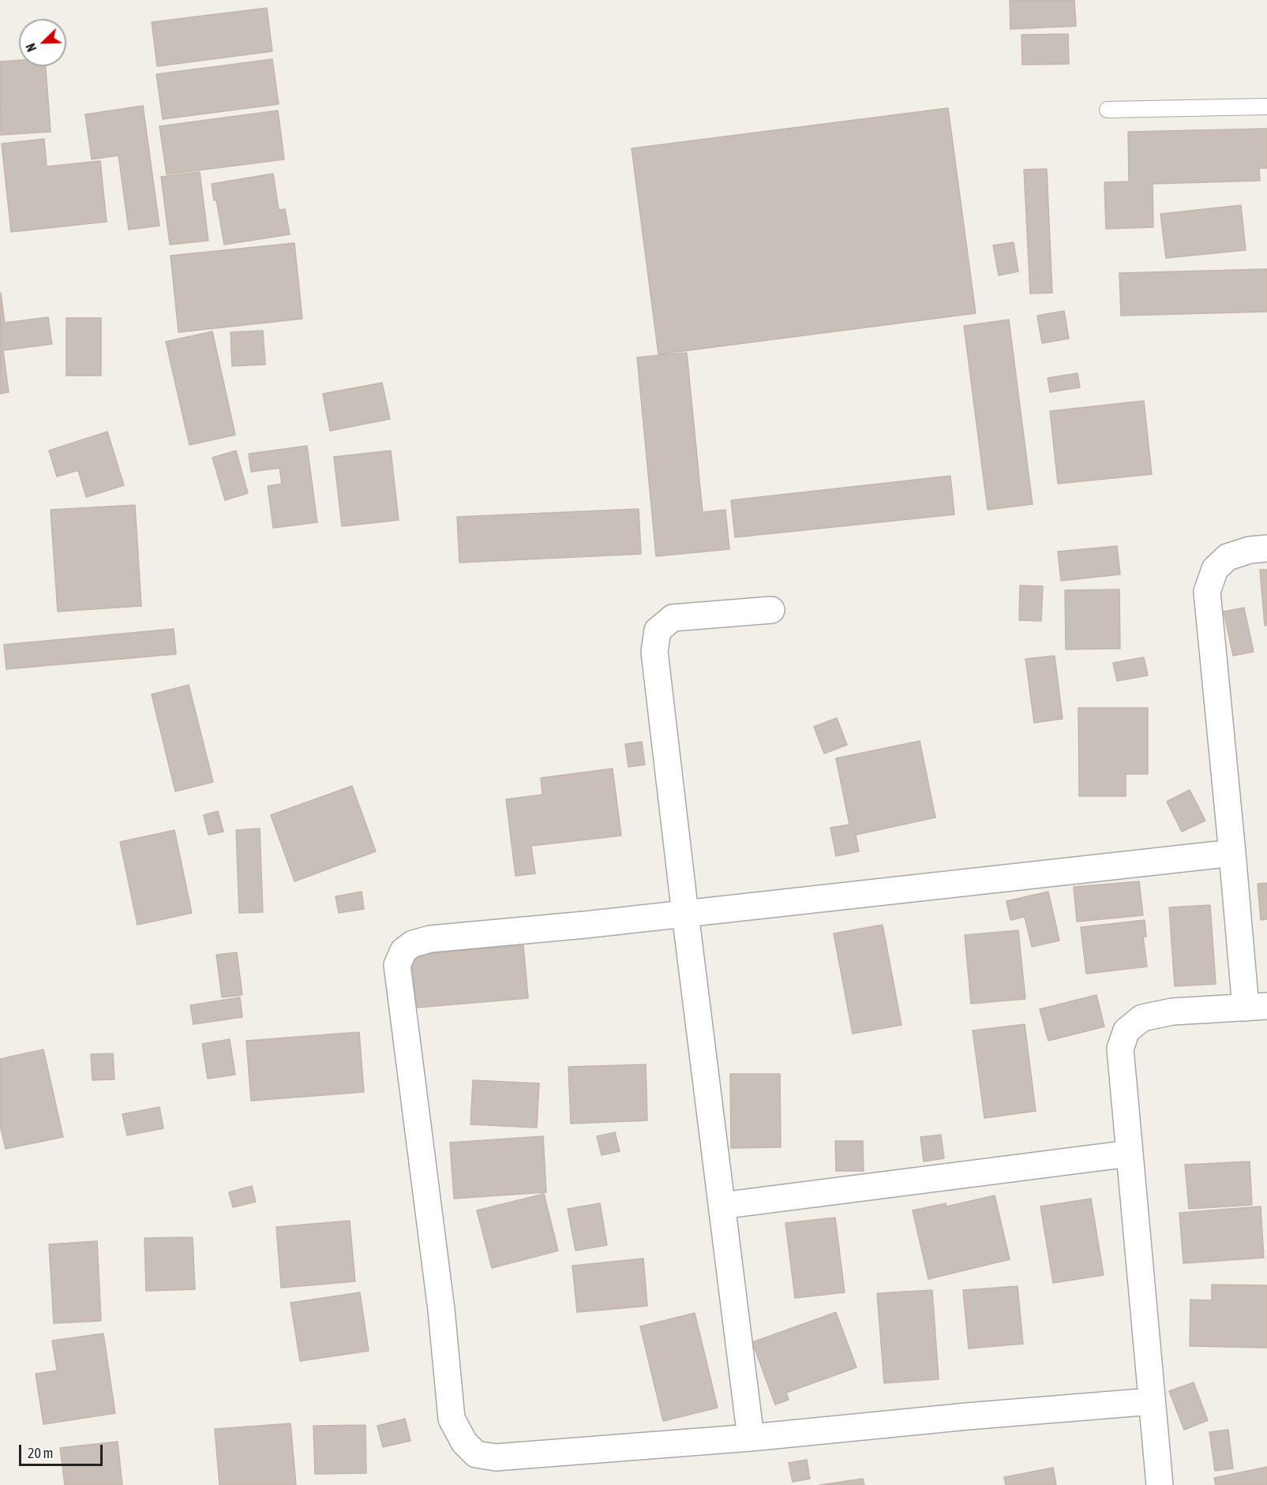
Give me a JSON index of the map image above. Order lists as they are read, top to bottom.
{
  "scale_bar": "20 m",
  "north": "bottom left"
}
